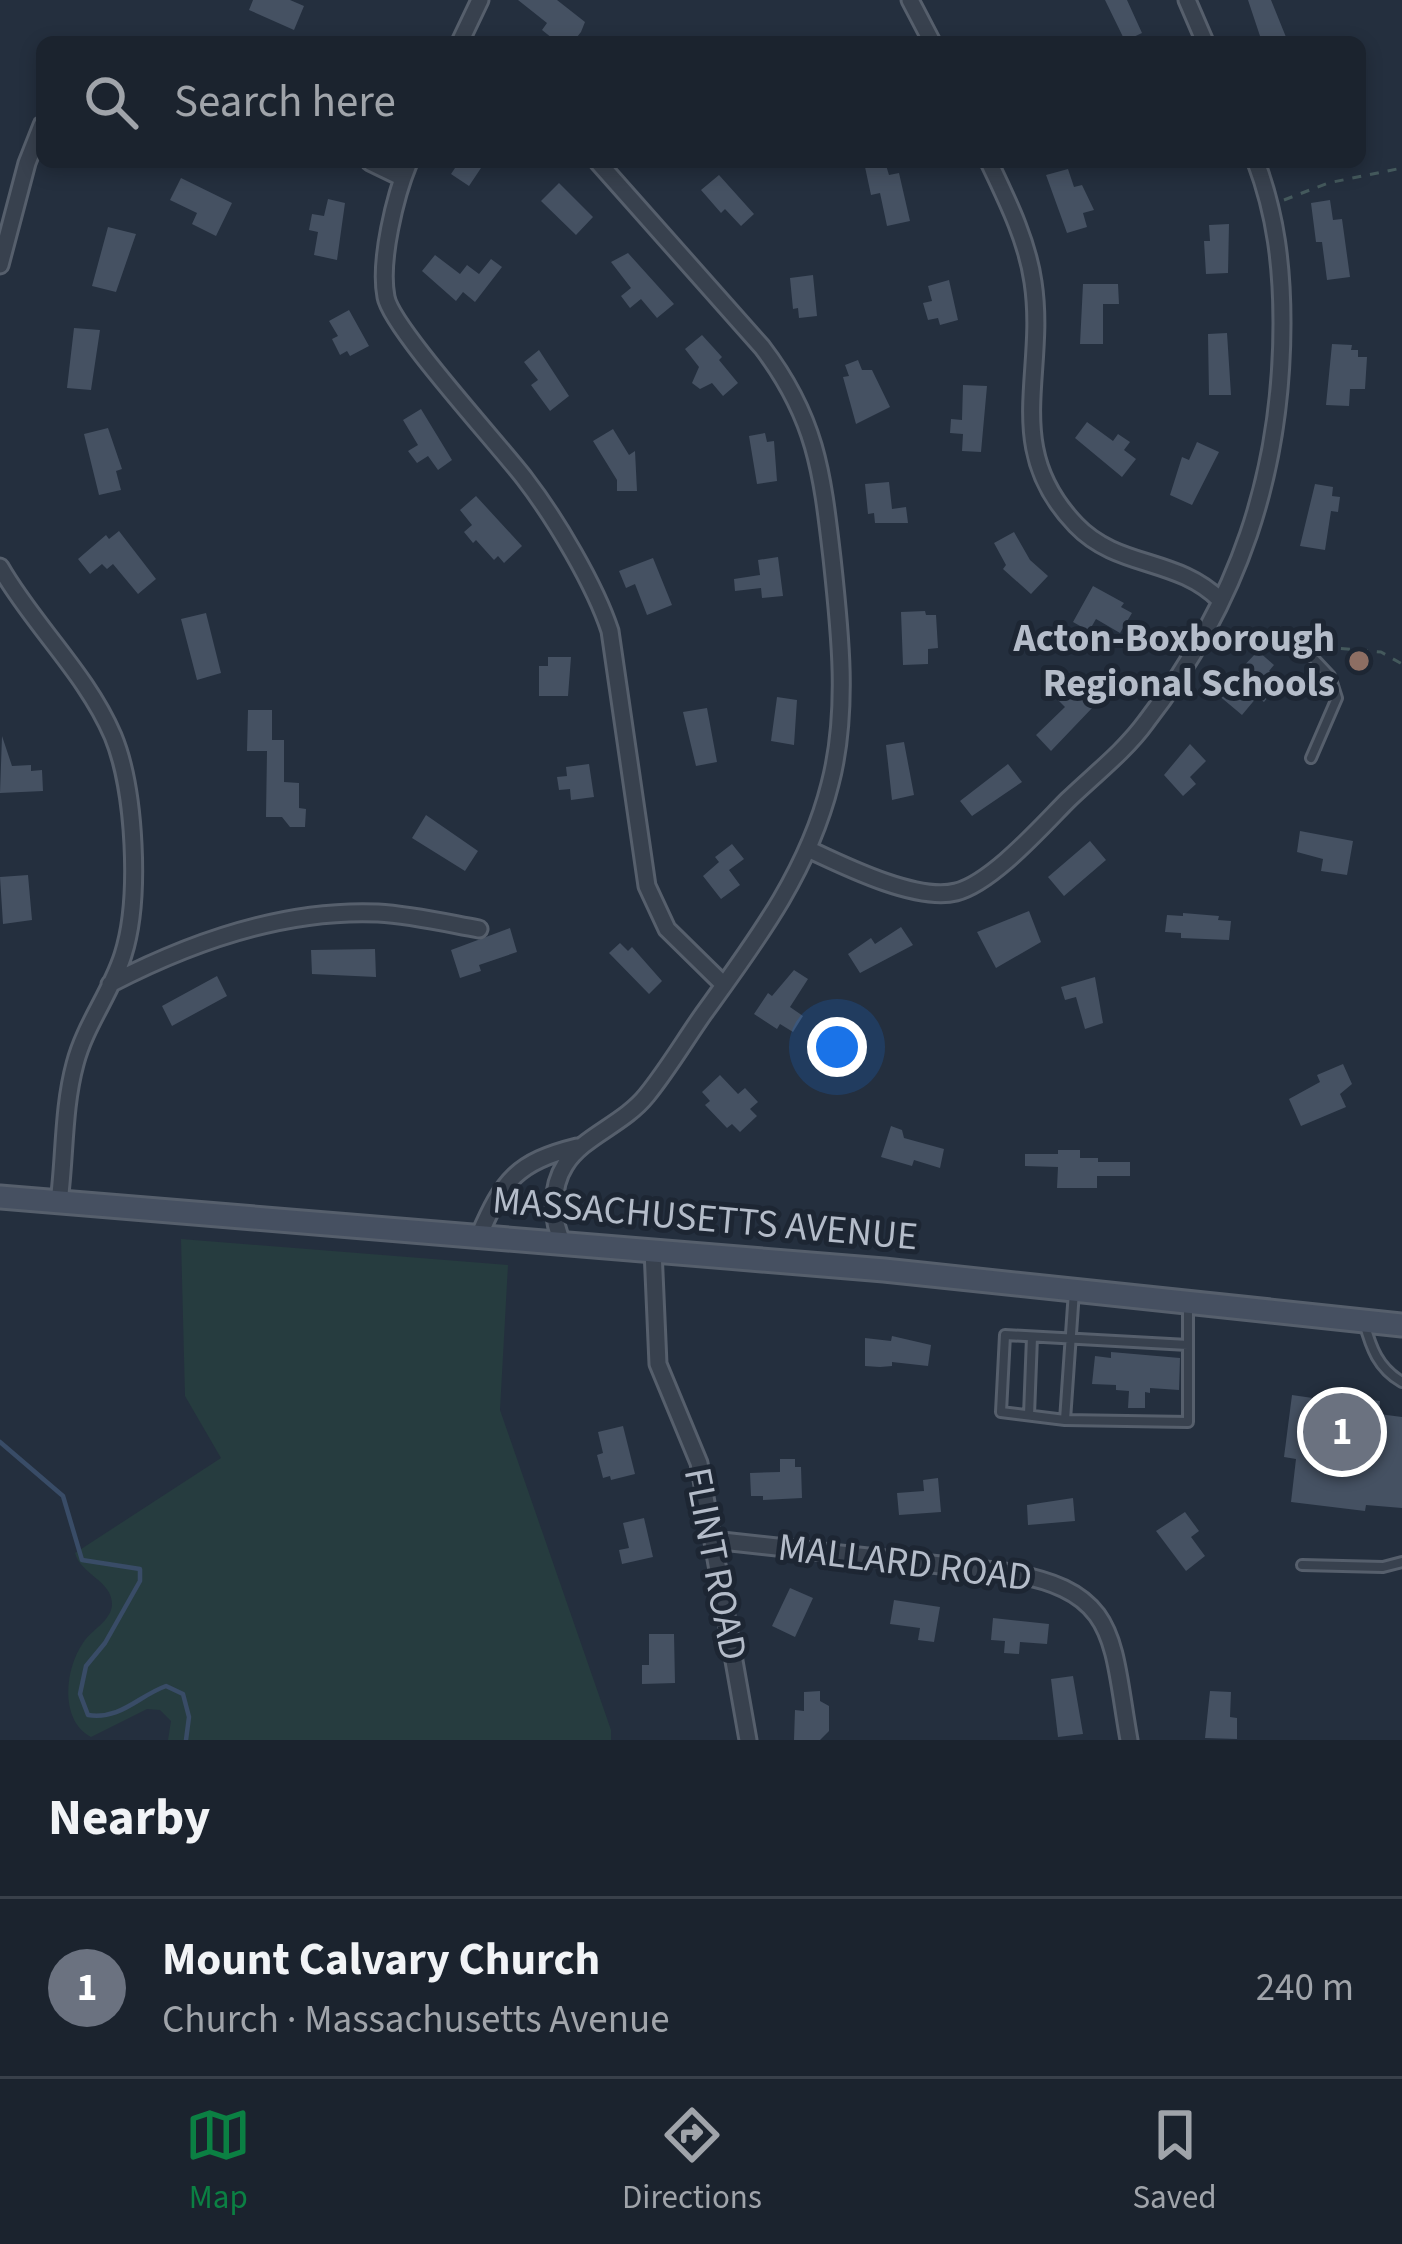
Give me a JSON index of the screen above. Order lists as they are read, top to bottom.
{
  "streets": {
    "main road": ["MASSACHUSETTS AVENUE"],
    "street": ["MALLARD ROAD", "FLINT ROAD"]
  },
  "crossings": [
    ["MASSACHUSETTS AVENUE", "FLINT ROAD"],
    ["MALLARD ROAD", "FLINT ROAD"]
  ],
  "places": ["Acton-Boxborough Regional Schools"],
  "page": {
    "search": "Search here",
    "pins": "1",
    "heading": "Nearby",
    "list": [
      {
        "mark": "1",
        "name": "Mount Calvary Church",
        "note": "Church · Massachusetts Avenue",
        "value": "240 m"
      }
    ],
    "nav": ["Map", "Directions", "Saved"]
  }
}
